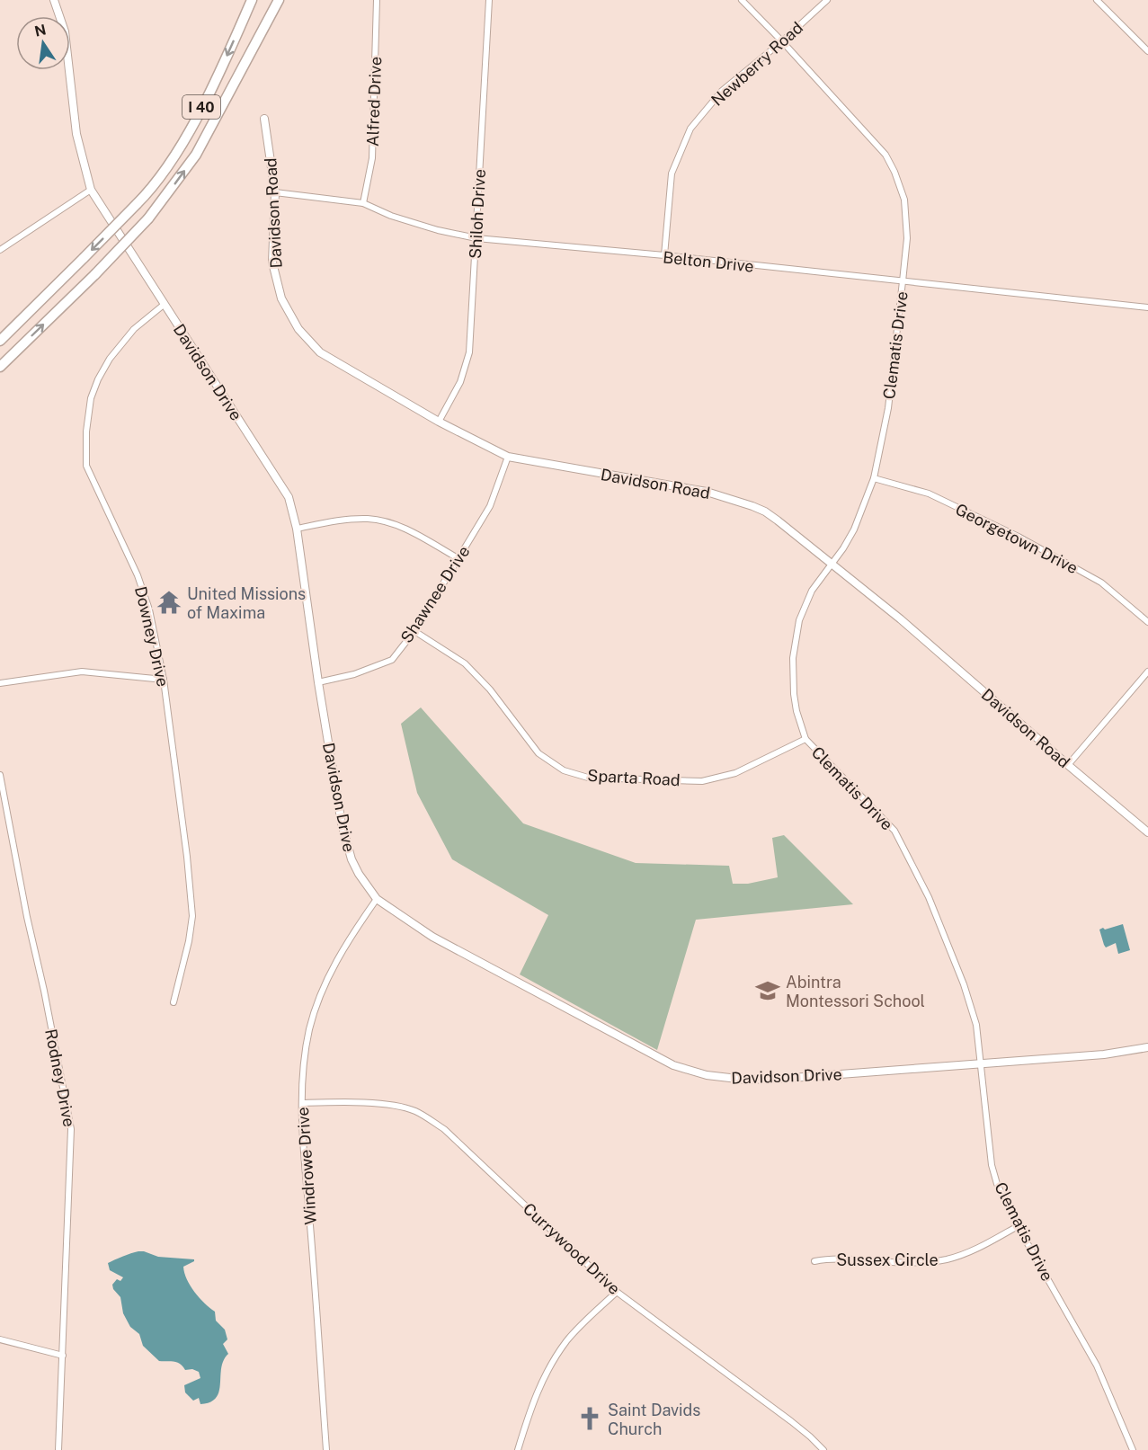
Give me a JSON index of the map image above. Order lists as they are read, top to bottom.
{
  "streets": {
    "highway": ["I 40"],
    "street": [
      "Newberry Road",
      "Alfred Drive",
      "Davidson Road",
      "Shiloh Drive",
      "Belton Drive",
      "Clematis Drive",
      "Davidson Drive",
      "Georgetown Drive",
      "Shawnee Drive",
      "Downey Drive",
      "Sparta Road",
      "Rodney Drive",
      "Windrowe Drive",
      "Currywood Drive",
      "Sussex Circle"
    ]
  },
  "crossings": [
    ["Newberry Road", "Belton Drive"],
    ["Newberry Road", "Clematis Drive"],
    ["Alfred Drive", "Belton Drive"],
    ["Davidson Road", "Shiloh Drive"],
    ["Davidson Road", "Belton Drive"],
    ["Davidson Road", "Clematis Drive"],
    ["Davidson Road", "Shawnee Drive"],
    ["Shiloh Drive", "Belton Drive"],
    ["Belton Drive", "Clematis Drive"],
    ["Clematis Drive", "Davidson Drive"],
    ["Clematis Drive", "Georgetown Drive"],
    ["Clematis Drive", "Sparta Road"],
    ["Clematis Drive", "Sussex Circle"],
    ["Davidson Drive", "Shawnee Drive"],
    ["Davidson Drive", "Downey Drive"],
    ["Davidson Drive", "Windrowe Drive"],
    ["Shawnee Drive", "Sparta Road"],
    ["Windrowe Drive", "Currywood Drive"]
  ],
  "places": {
    "temple": ["United Missions of Maxima"],
    "school or university": ["Abintra Montessori School"],
    "church": ["Saint Davids Church"]
  },
  "north": "top"
}
